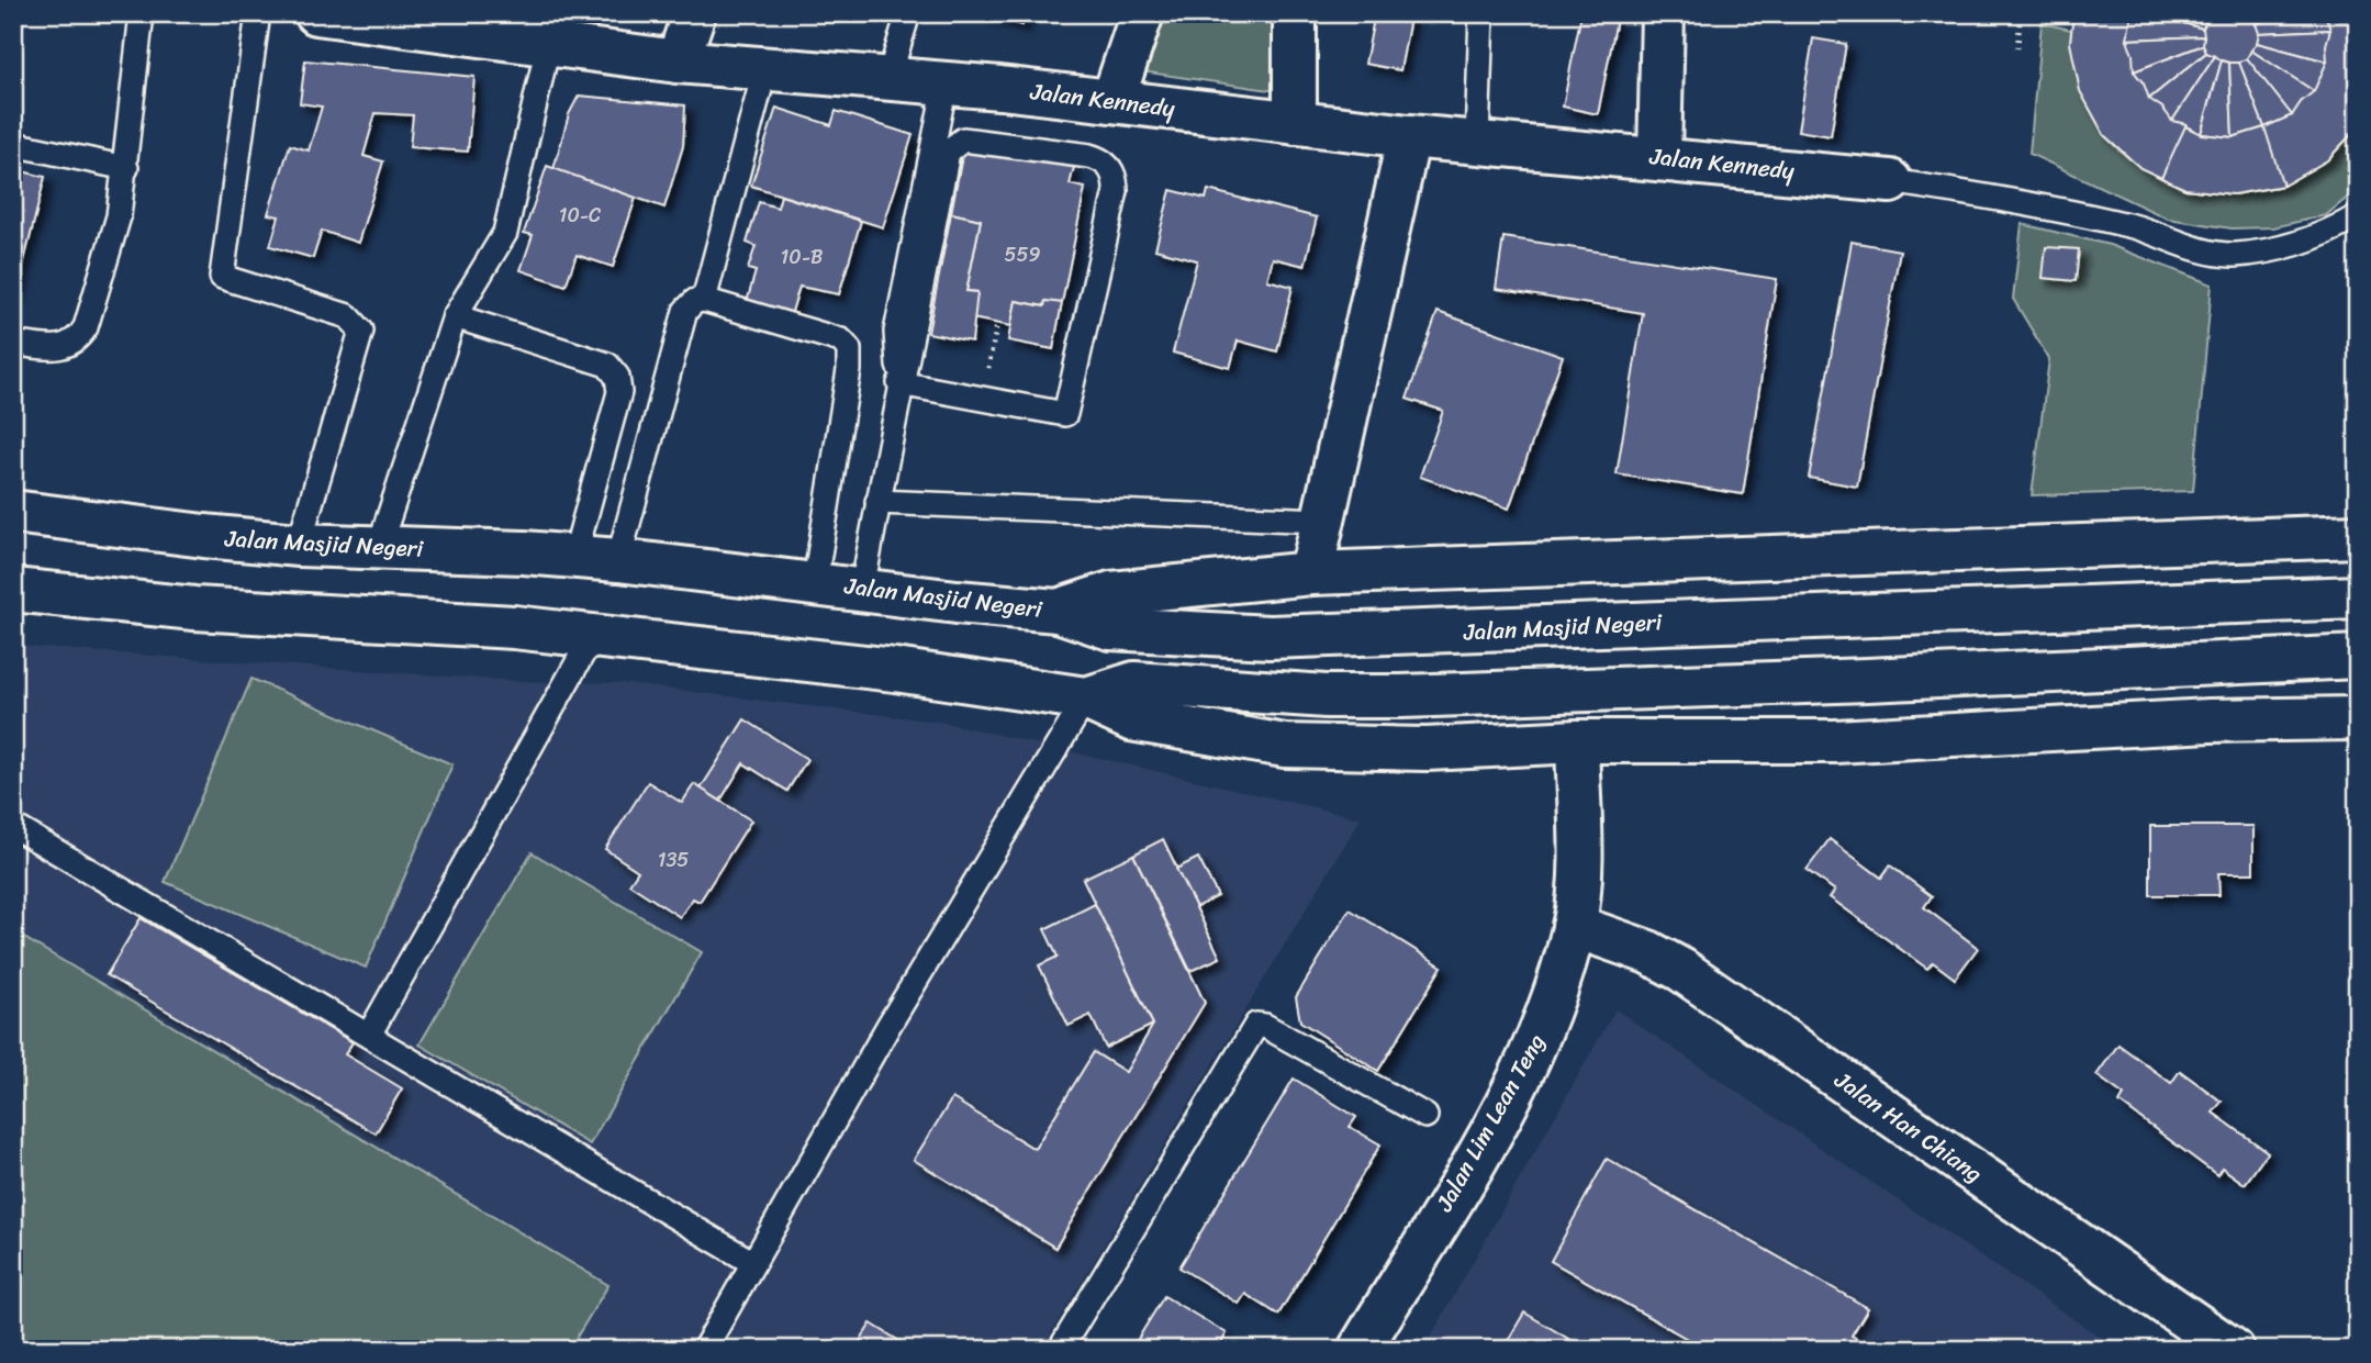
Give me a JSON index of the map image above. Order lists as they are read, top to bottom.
{
  "streets": {
    "main road": [
      "Jalan Kennedy",
      "Jalan Masjid Negeri",
      "Jalan Lim Lean Teng",
      "Jalan Han Chiang"
    ]
  },
  "crossings": [
    ["Jalan Lim Lean Teng", "Jalan Han Chiang"]
  ],
  "house_numbers": [
    "10-C",
    "559",
    "10-B",
    "135"
  ]
}
